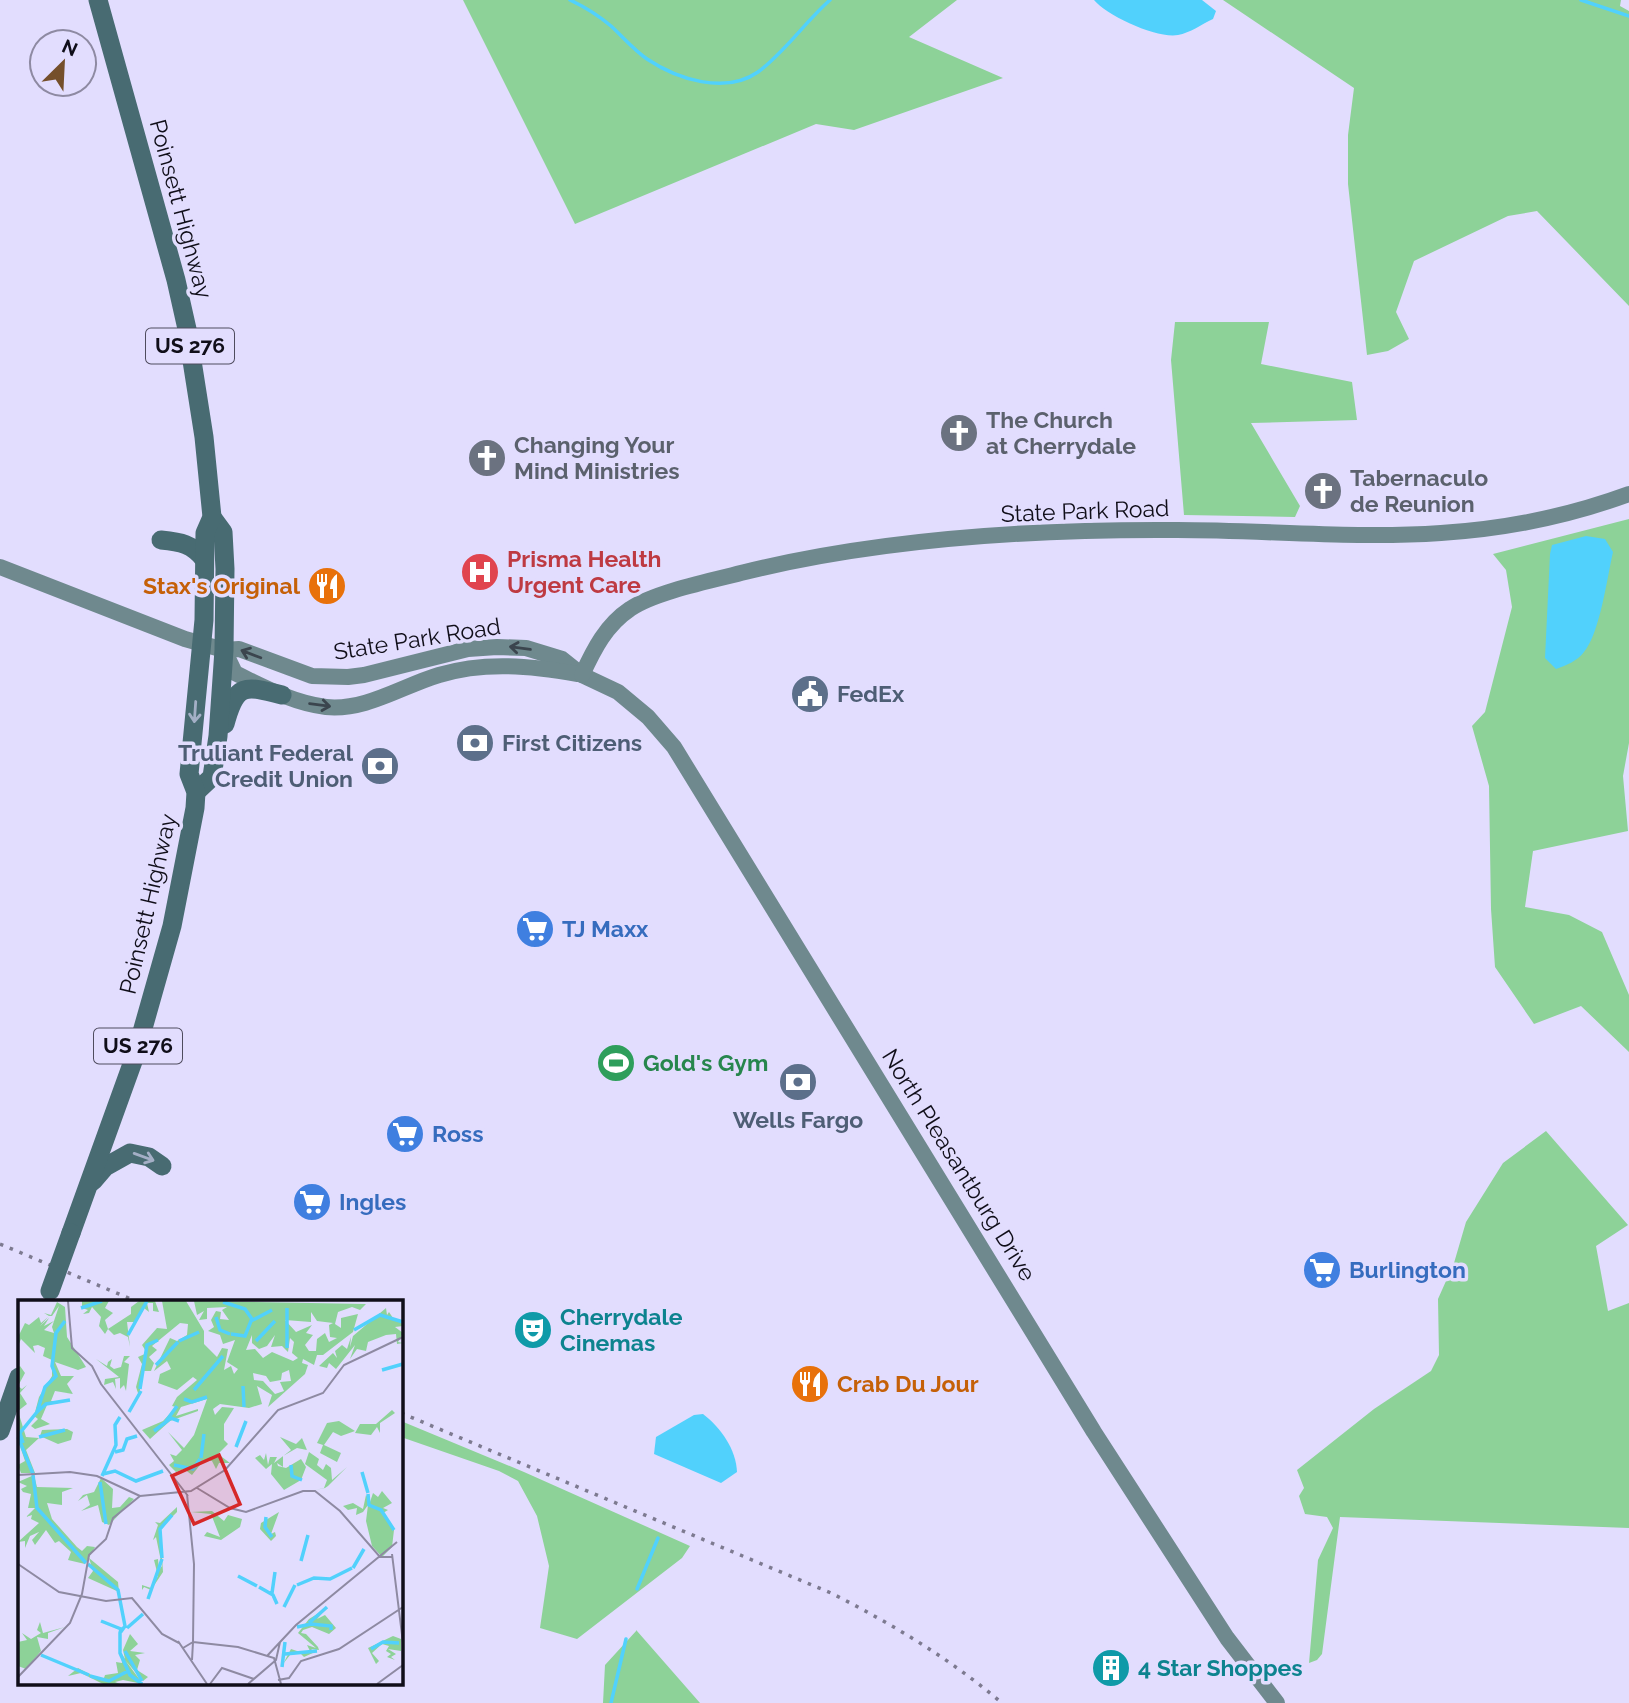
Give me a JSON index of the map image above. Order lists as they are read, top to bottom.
{
  "streets": {
    "highway": ["Poinsett Highway", "US 276"],
    "main road": ["State Park Road", "North Pleasantburg Drive"]
  },
  "crossings": [
    ["Poinsett Highway", "State Park Road"],
    ["State Park Road", "North Pleasantburg Drive"]
  ],
  "places": {
    "church": ["The Church at Cherrydale", "Changing Your Mind Ministries", "Tabernaculo de Reunion"],
    "hospital": ["Prisma Health Urgent Care"],
    "restaurant": ["Stax's Original", "Crab Du Jour"],
    "public building": ["FedEx"],
    "bank": ["First Citizens", "Truliant Federal Credit Union", "Wells Fargo"],
    "supermarket": [
      "TJ Maxx",
      "Ross",
      "Ingles",
      "Burlington"
    ],
    "sports": ["Gold's Gym"],
    "theatre": ["Cherrydale Cinemas"],
    "building": ["4 Star Shoppes"]
  },
  "north": "top right"
}
